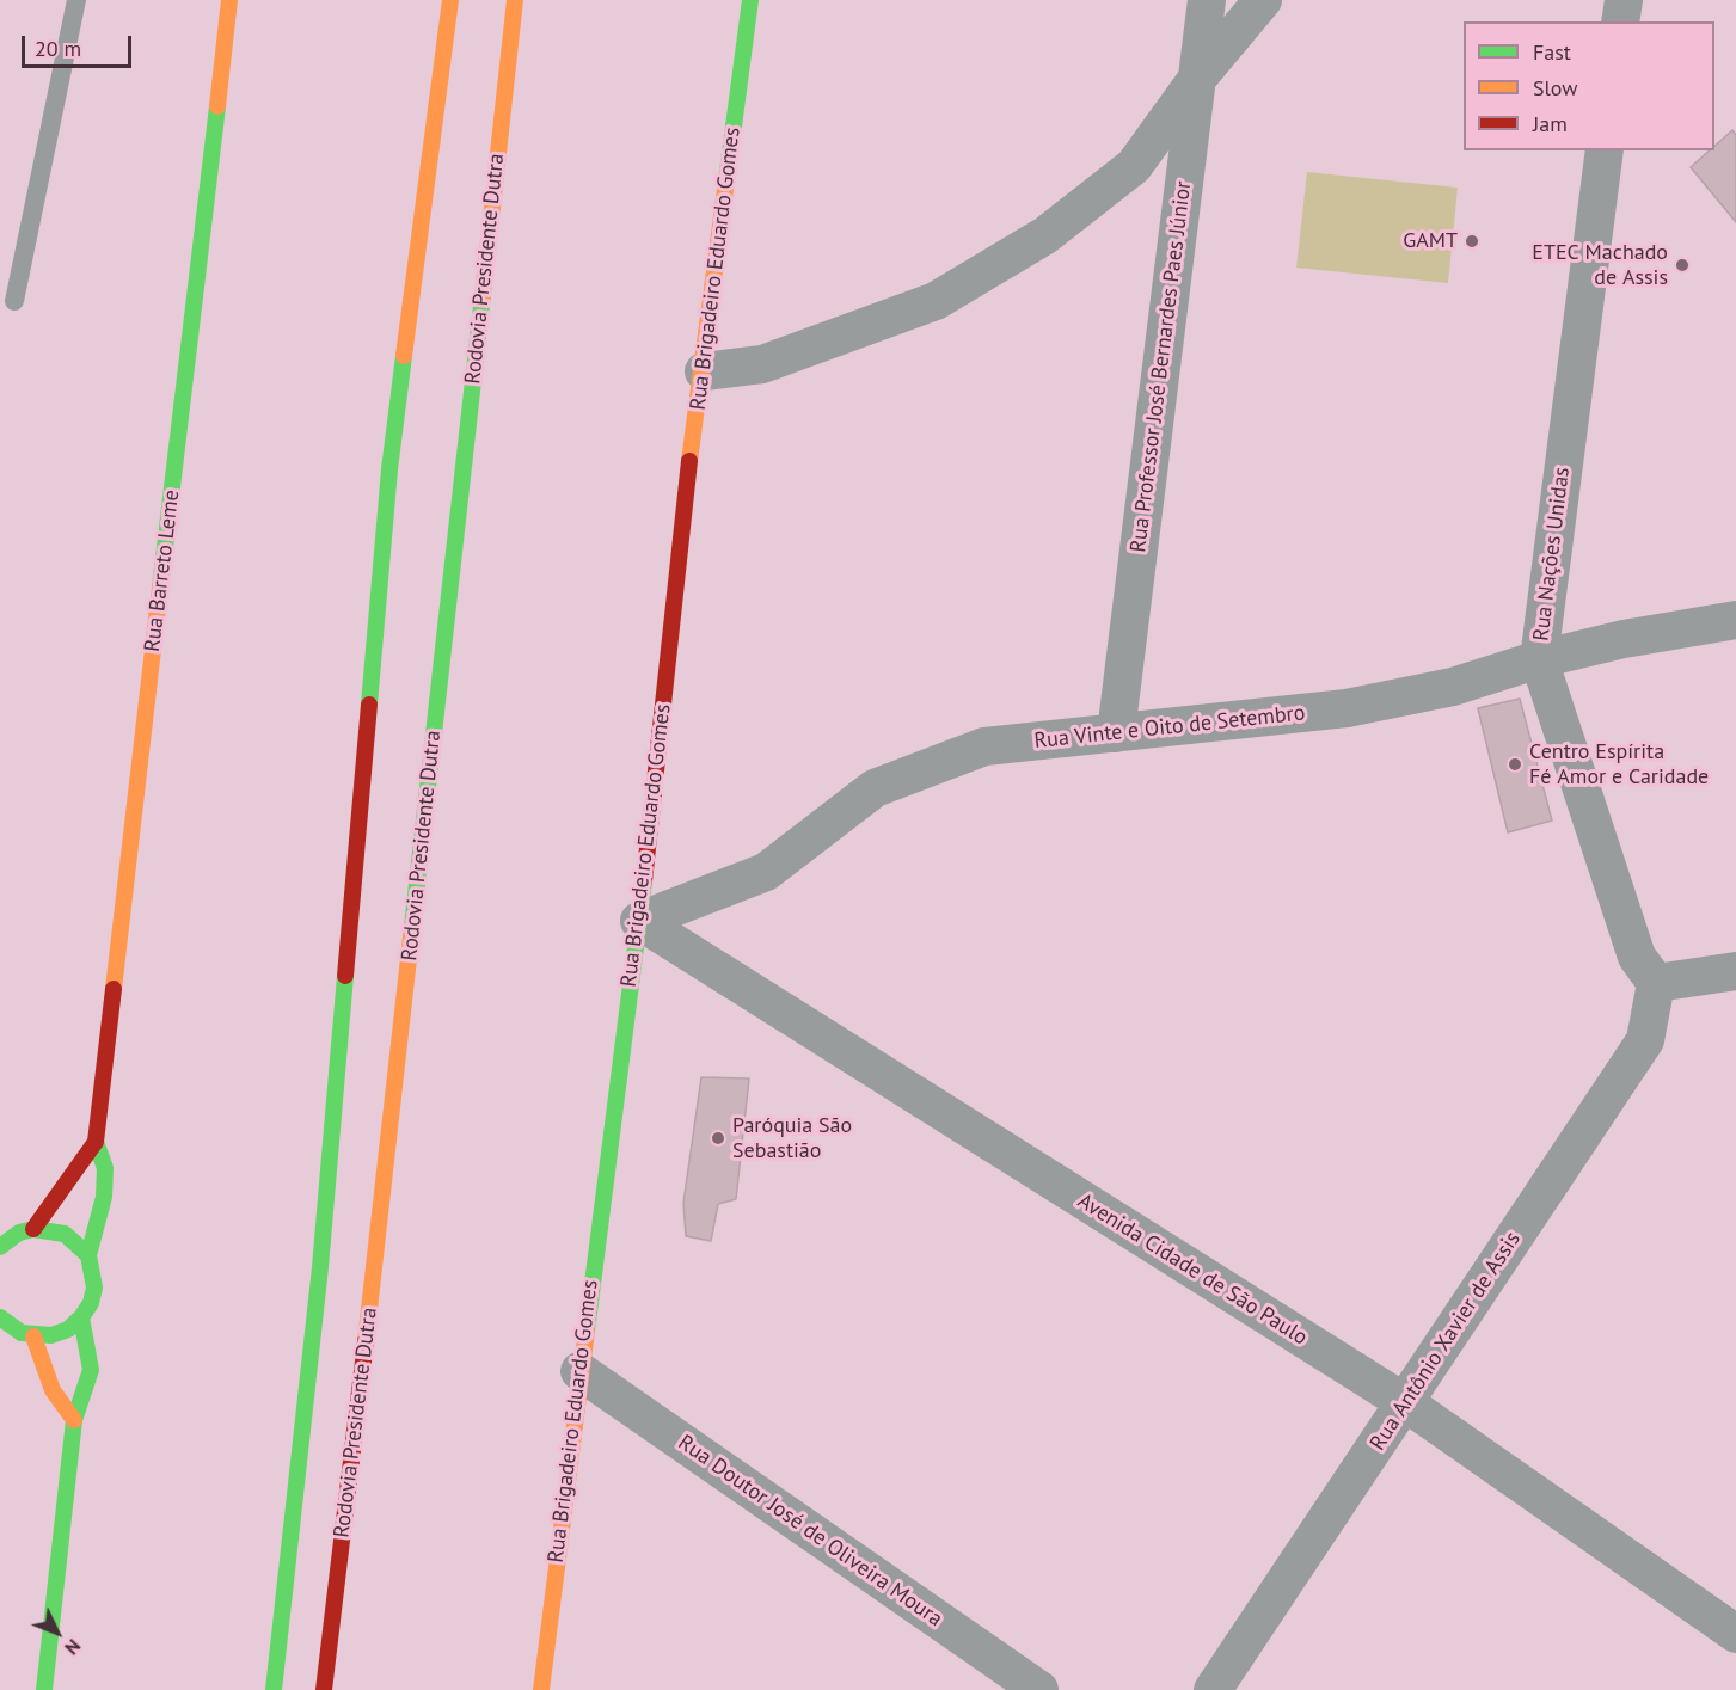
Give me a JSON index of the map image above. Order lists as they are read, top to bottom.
{
  "streets": {
    "main road": ["Rodovia Presidente Dutra", "Rua Brigadeiro Eduardo Gomes", "Rua Barreto Leme"],
    "street": [
      "Rua Professor José Bernardes Paes Júnior",
      "Rua Nações Unidas",
      "Rua Vinte e Oito de Setembro",
      "Avenida Cidade de São Paulo",
      "Rua Antônio Xavier de Assis",
      "Rua Doutor José de Oliveira Moura"
    ]
  },
  "crossings": [
    ["Rua Brigadeiro Eduardo Gomes", "Rua Vinte e Oito de Setembro"],
    ["Rua Brigadeiro Eduardo Gomes", "Avenida Cidade de São Paulo"],
    ["Rua Brigadeiro Eduardo Gomes", "Rua Doutor José de Oliveira Moura"],
    ["Rua Professor José Bernardes Paes Júnior", "Rua Vinte e Oito de Setembro"],
    ["Rua Nações Unidas", "Rua Vinte e Oito de Setembro"],
    ["Rua Nações Unidas", "Rua Antônio Xavier de Assis"],
    ["Rua Vinte e Oito de Setembro", "Avenida Cidade de São Paulo"],
    ["Avenida Cidade de São Paulo", "Rua Antônio Xavier de Assis"]
  ],
  "places": [
    "GAMT",
    "ETEC Machado de Assis",
    "Centro Espírita Fé Amor e Caridade",
    "Paróquia São Sebastião"
  ],
  "legend": ["Fast", "Slow", "Jam"],
  "scale_bar": "20 m",
  "north": "bottom right"
}
